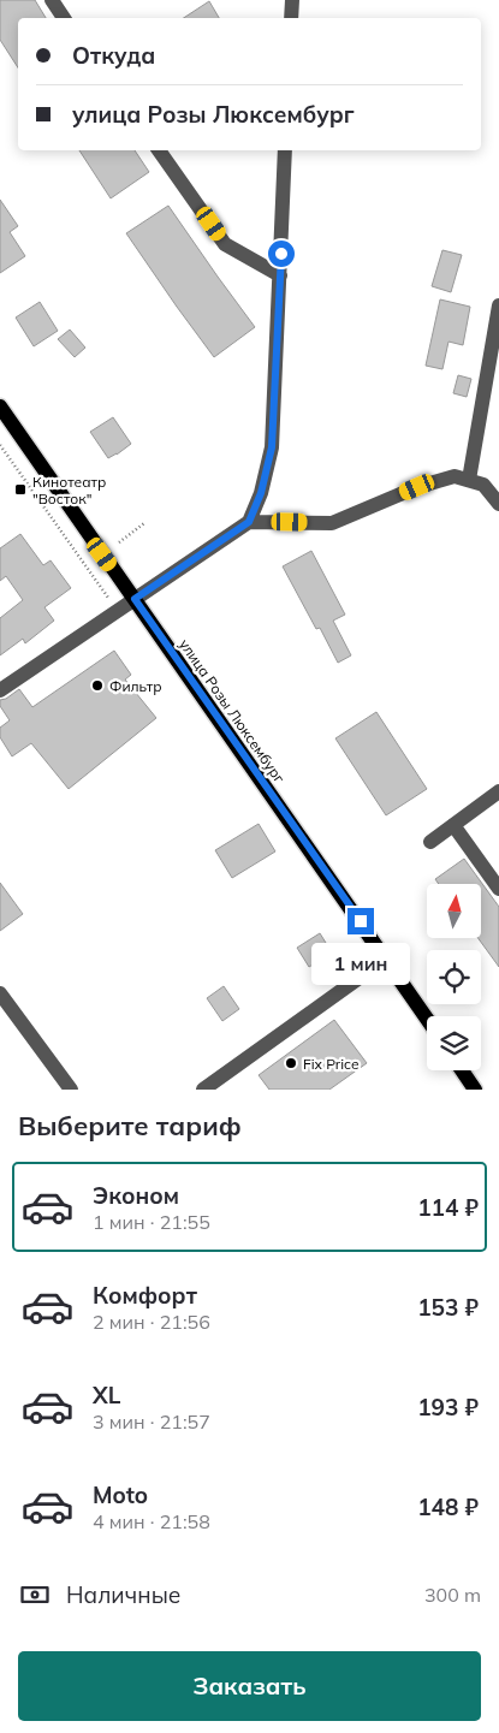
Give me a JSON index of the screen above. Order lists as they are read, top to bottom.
{
  "streets": {
    "main road": ["улица Розы Люксембург"]
  },
  "places": {
    "transit": ["Кинотеатр \"Восток\""],
    "other": ["Фильтр", "Fix Price"]
  },
  "north": "top",
  "page": {
    "banner": ["Откуда", "улица Розы Люксембург"],
    "bubble": "1 мин",
    "heading": "Выберите тариф",
    "list": [
      {
        "name": "Эконом",
        "note": "1 мин · 21:55",
        "value": "114 ₽"
      },
      {
        "name": "Комфорт",
        "note": "2 мин · 21:56",
        "value": "153 ₽"
      },
      {
        "name": "XL",
        "note": "3 мин · 21:57",
        "value": "193 ₽"
      },
      {
        "name": "Moto",
        "note": "4 мин · 21:58",
        "value": "148 ₽"
      }
    ],
    "pay": ["Наличные", "300 m"],
    "buttons": "Заказать"
  }
}
